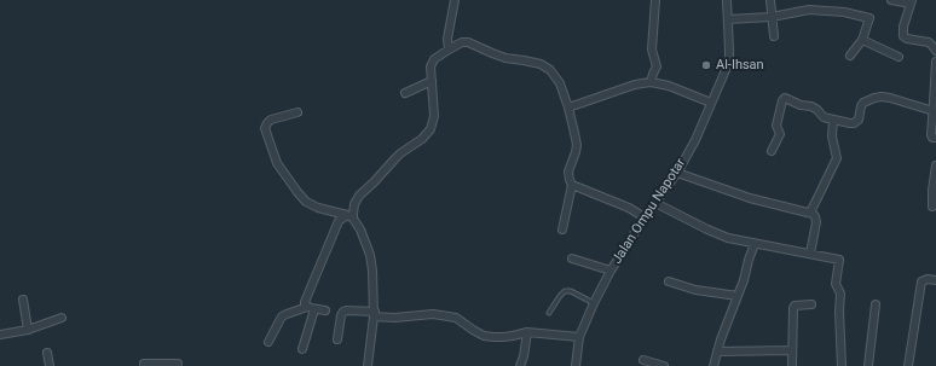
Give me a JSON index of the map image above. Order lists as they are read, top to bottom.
{
  "streets": {
    "street": ["Jalan Ompu Napotar"]
  },
  "places": ["Al-Ihsan"]
}
